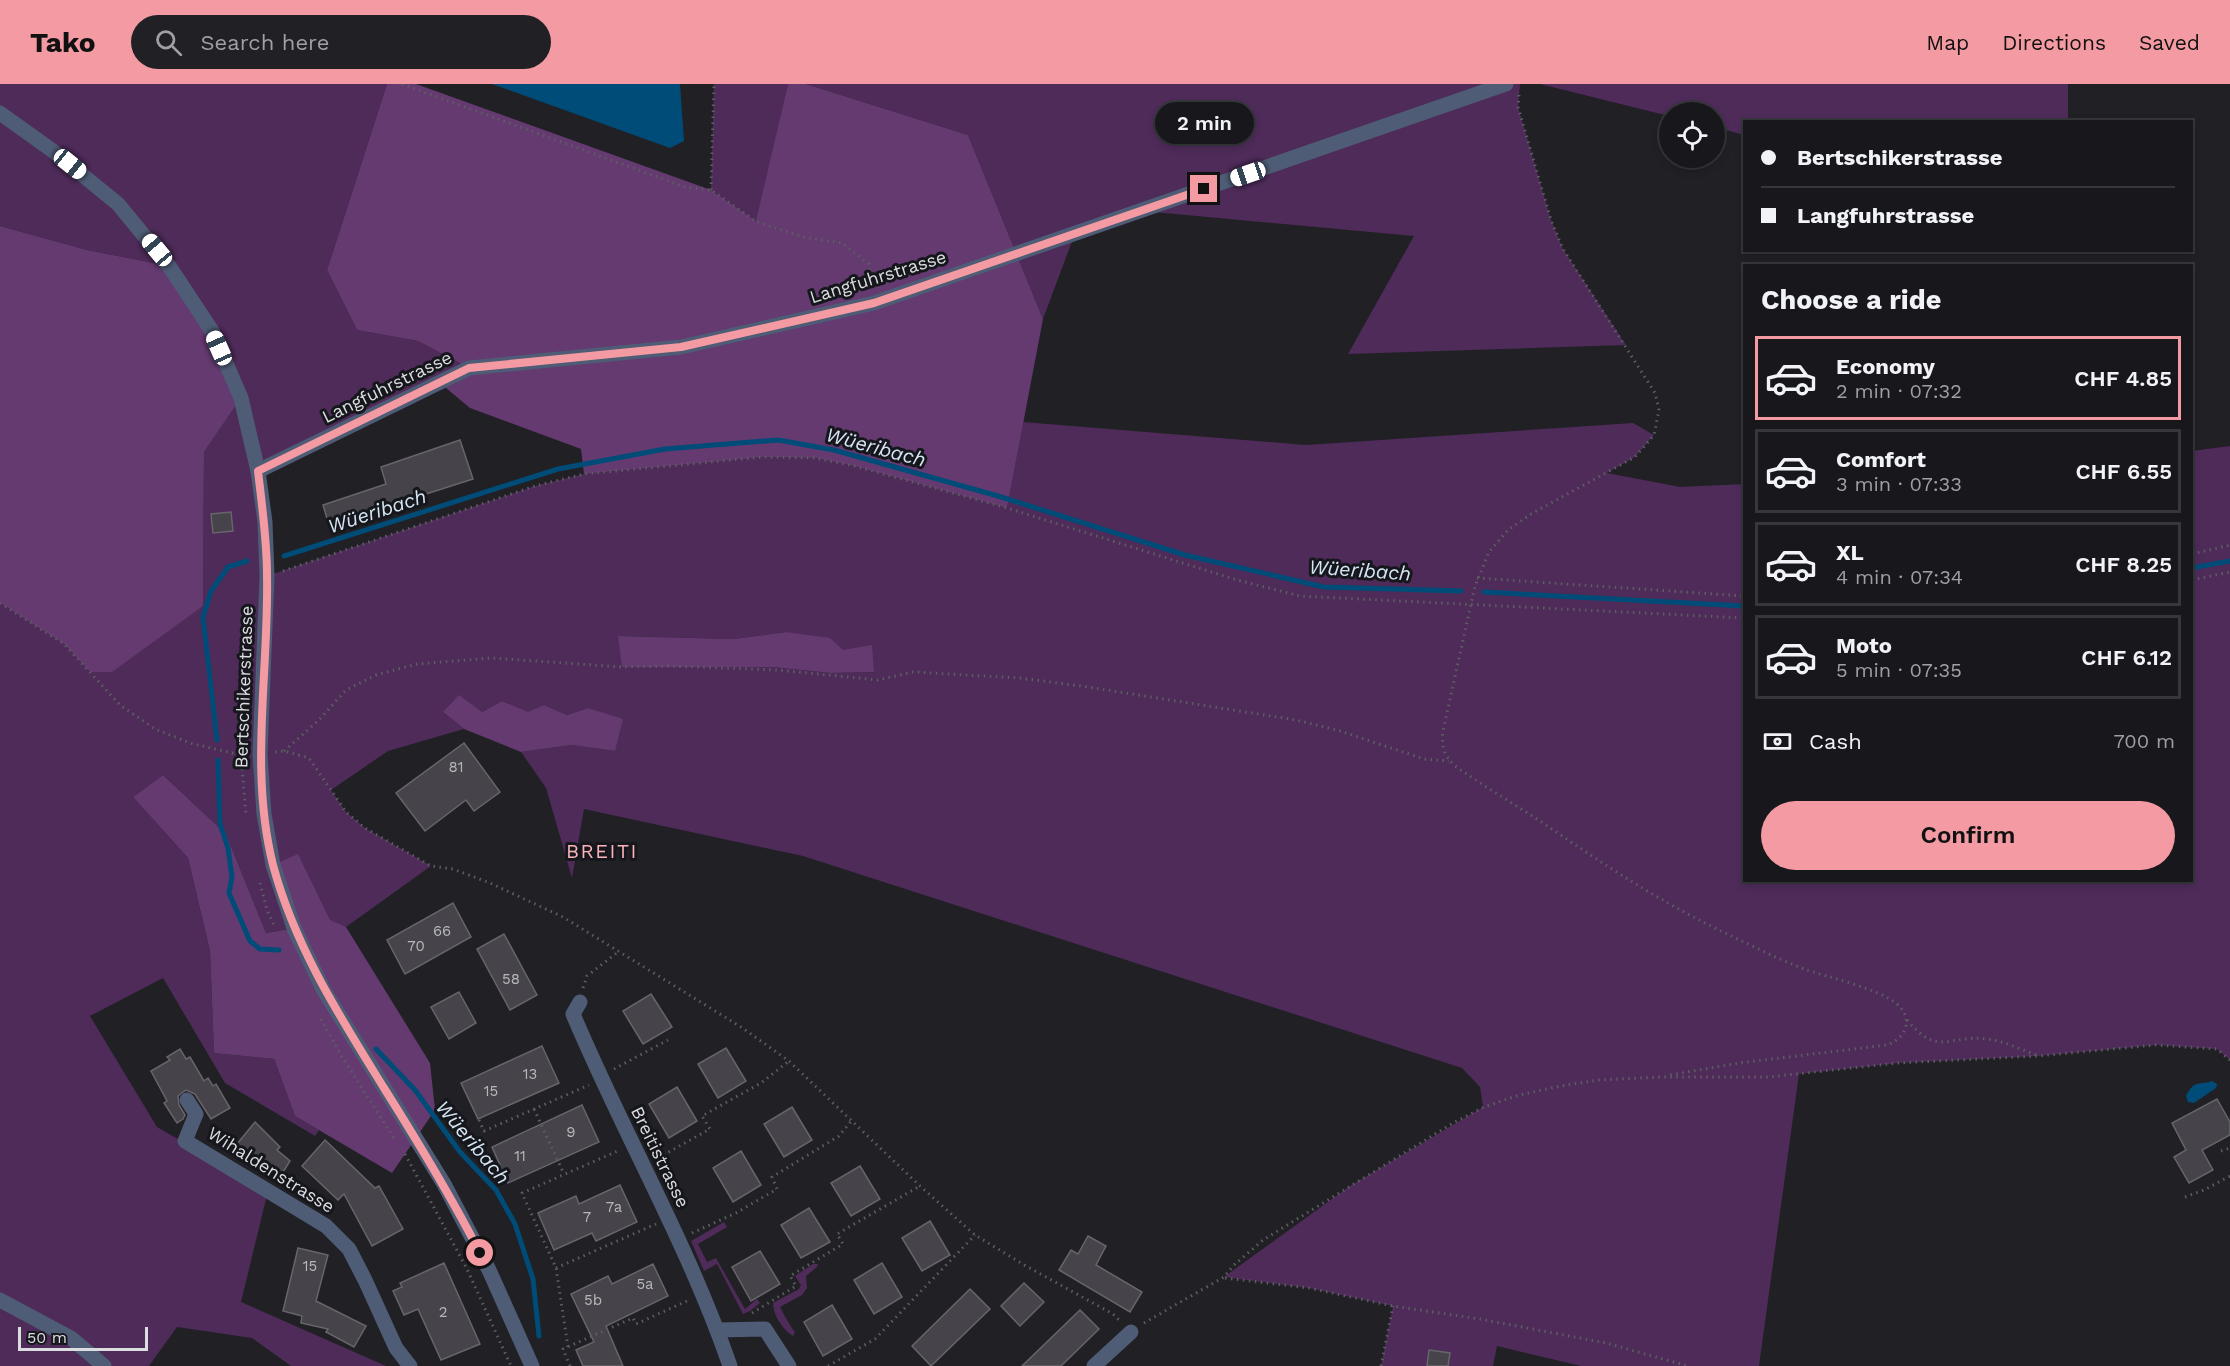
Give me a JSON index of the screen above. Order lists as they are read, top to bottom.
{
  "streets": {
    "street": [
      "Langfuhrstrasse",
      "Bertschikerstrasse",
      "Breitistrasse",
      "Wihaldenstrasse"
    ]
  },
  "crossings": [
    ["Langfuhrstrasse", "Bertschikerstrasse"]
  ],
  "districts": ["BREITI"],
  "water": ["Wüeribach"],
  "house_numbers": [
    "81",
    "66",
    "70",
    "58",
    "13",
    "15",
    "9",
    "11",
    "7a",
    "7",
    "15",
    "5a",
    "5b",
    "2"
  ],
  "scale_bar": "50 m",
  "page": {
    "header": "Tako",
    "search": "Search here",
    "nav": ["Map", "Directions", "Saved"],
    "bubble": "2 min",
    "banner": ["Bertschikerstrasse", "Langfuhrstrasse"],
    "heading": "Choose a ride",
    "list": [
      {
        "name": "Economy",
        "note": "2 min · 07:32",
        "value": "CHF 4.85"
      },
      {
        "name": "Comfort",
        "note": "3 min · 07:33",
        "value": "CHF 6.55"
      },
      {
        "name": "XL",
        "note": "4 min · 07:34",
        "value": "CHF 8.25"
      },
      {
        "name": "Moto",
        "note": "5 min · 07:35",
        "value": "CHF 6.12"
      }
    ],
    "pay": ["Cash", "700 m"],
    "buttons": "Confirm",
    "scale": "50 m"
  }
}
